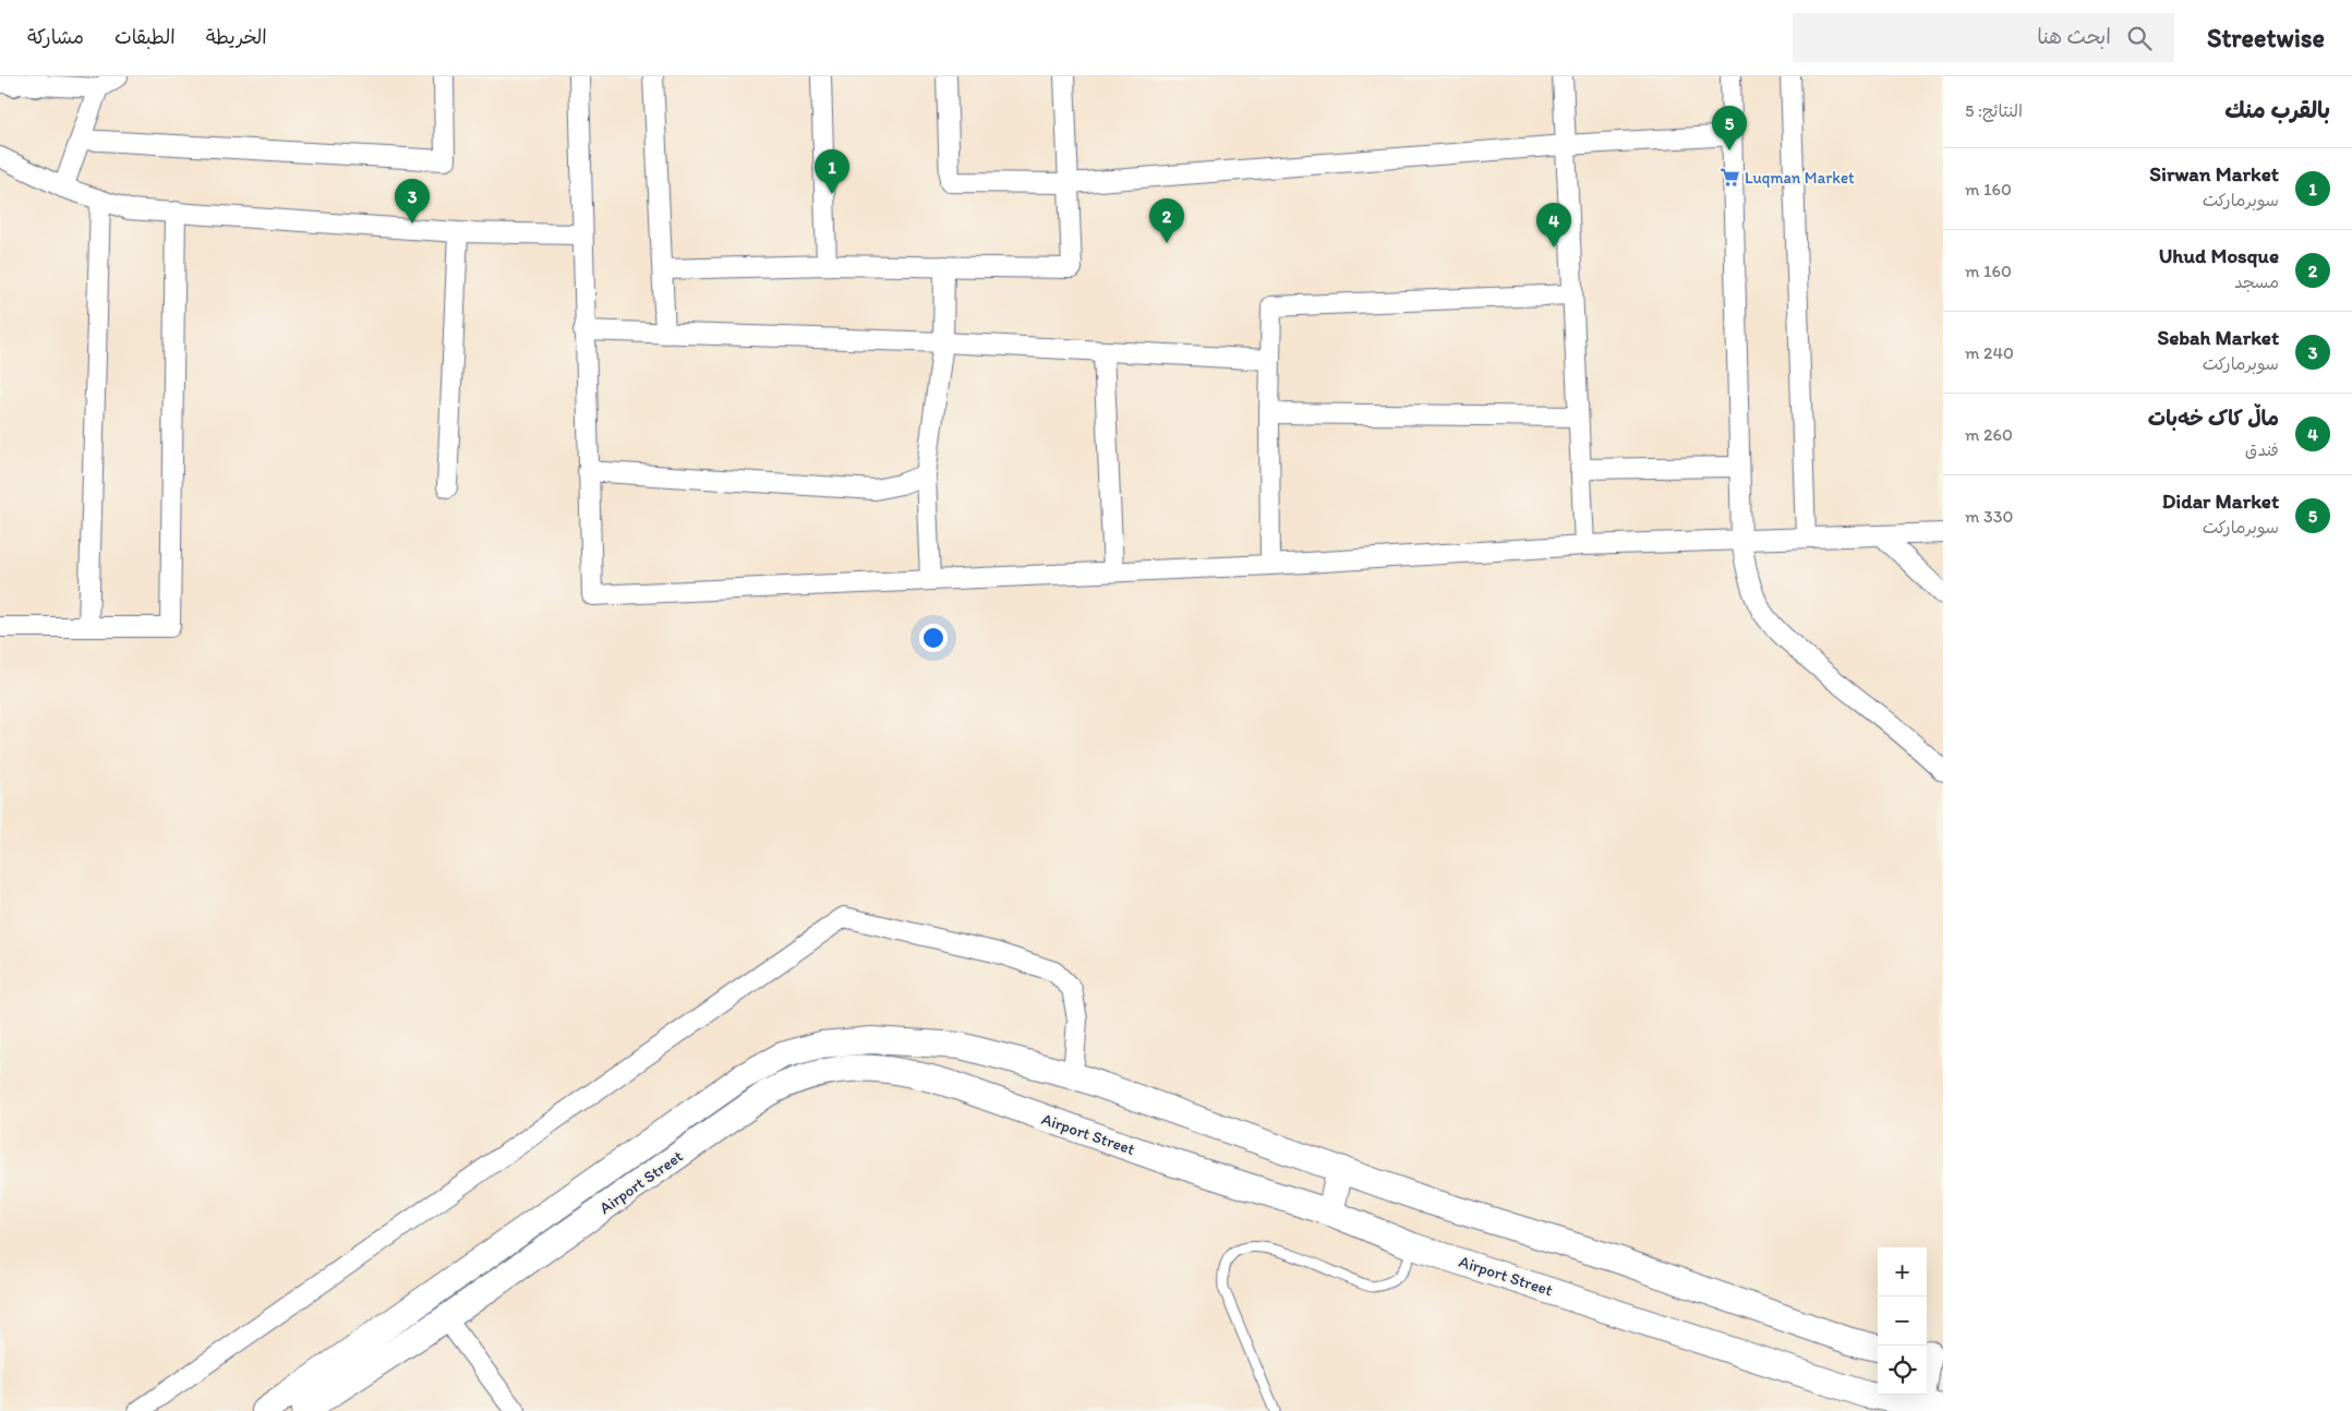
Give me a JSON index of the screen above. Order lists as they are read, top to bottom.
{
  "streets": {
    "main road": ["Airport Street"]
  },
  "places": {
    "supermarket": ["Luqman Market"]
  },
  "page": {
    "header": "Streetwise",
    "search": "ابحث هنا",
    "nav": ["الخريطة", "الطبقات", "مشاركة"],
    "heading": ["بالقرب منك", "النتائج: 5"],
    "pins": [
      "5",
      "1",
      "3",
      "2",
      "4"
    ],
    "list": [
      {
        "mark": "1",
        "name": "Sirwan Market",
        "note": "سوبرماركت",
        "value": "160 m"
      },
      {
        "mark": "2",
        "name": "Uhud Mosque",
        "note": "مسجد",
        "value": "160 m"
      },
      {
        "mark": "3",
        "name": "Sebah Market",
        "note": "سوبرماركت",
        "value": "240 m"
      },
      {
        "mark": "4",
        "name": "ماڵ کاک خەبات",
        "note": "فندق",
        "value": "260 m"
      },
      {
        "mark": "5",
        "name": "Didar Market",
        "note": "سوبرماركت",
        "value": "330 m"
      }
    ],
    "map_buttons": ["+", "−"]
  }
}
